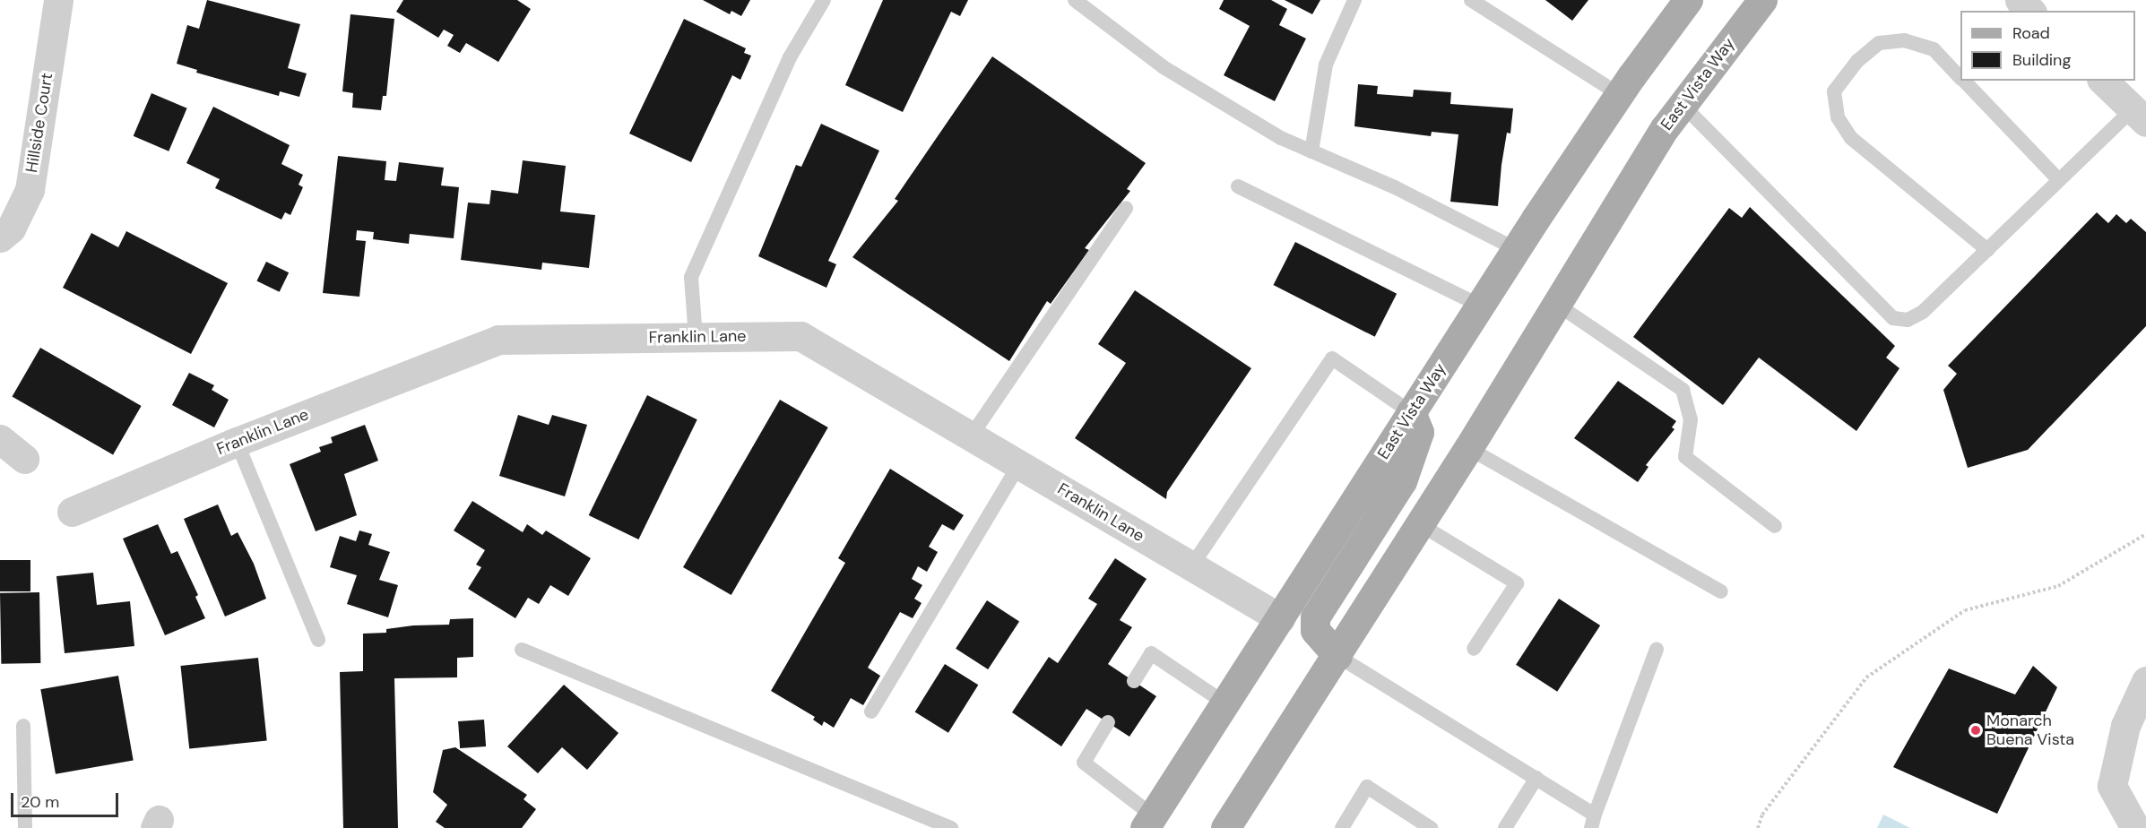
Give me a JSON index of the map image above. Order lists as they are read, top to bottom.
{
  "streets": {
    "main road": ["East Vista Way"],
    "street": ["Hillside Court", "Franklin Lane"]
  },
  "crossings": [
    ["East Vista Way", "Franklin Lane"]
  ],
  "places": ["Monarch Buena Vista"],
  "legend": ["Road", "Building"],
  "scale_bar": "20 m"
}
